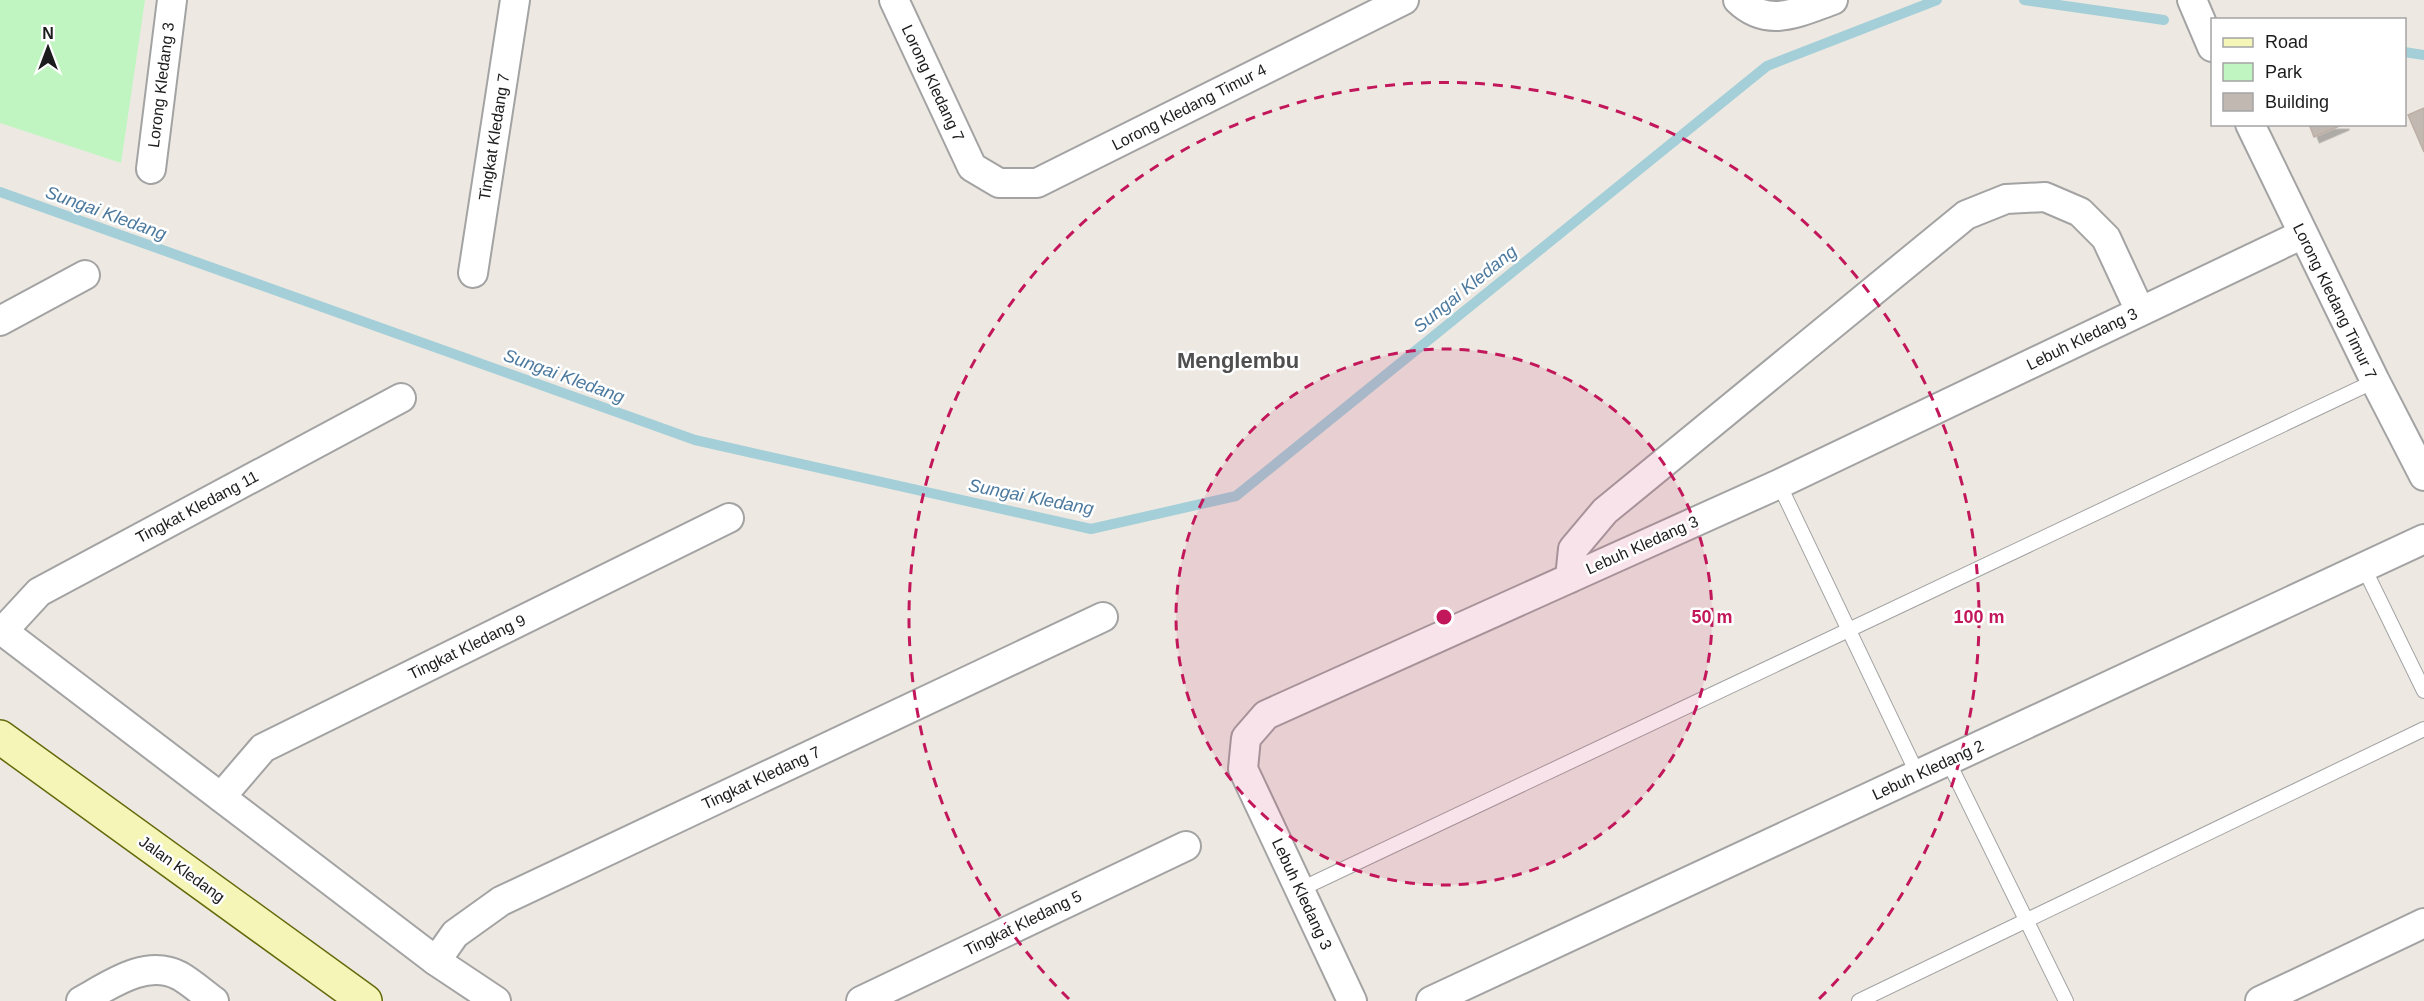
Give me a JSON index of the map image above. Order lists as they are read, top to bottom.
{
  "streets": {
    "main road": ["Jalan Kledang"],
    "street": [
      "Lorong Kledang 7",
      "Lorong Kledang 3",
      "Lorong Kledang Timur 4",
      "Tingkat Kledang 7",
      "Lorong Kledang Timur 7",
      "Lebuh Kledang 3",
      "Tingkat Kledang 11",
      "Tingkat Kledang 9",
      "Lebuh Kledang 2",
      "Tingkat Kledang 5"
    ]
  },
  "crossings": [
    ["Lorong Kledang 7", "Lorong Kledang Timur 4"],
    ["Lorong Kledang Timur 7", "Lebuh Kledang 3"]
  ],
  "districts": ["Menglembu"],
  "water": ["Sungai Kledang"],
  "legend": ["Road", "Park", "Building"],
  "north": "top",
  "rings": ["50 m", "100 m"]
}
